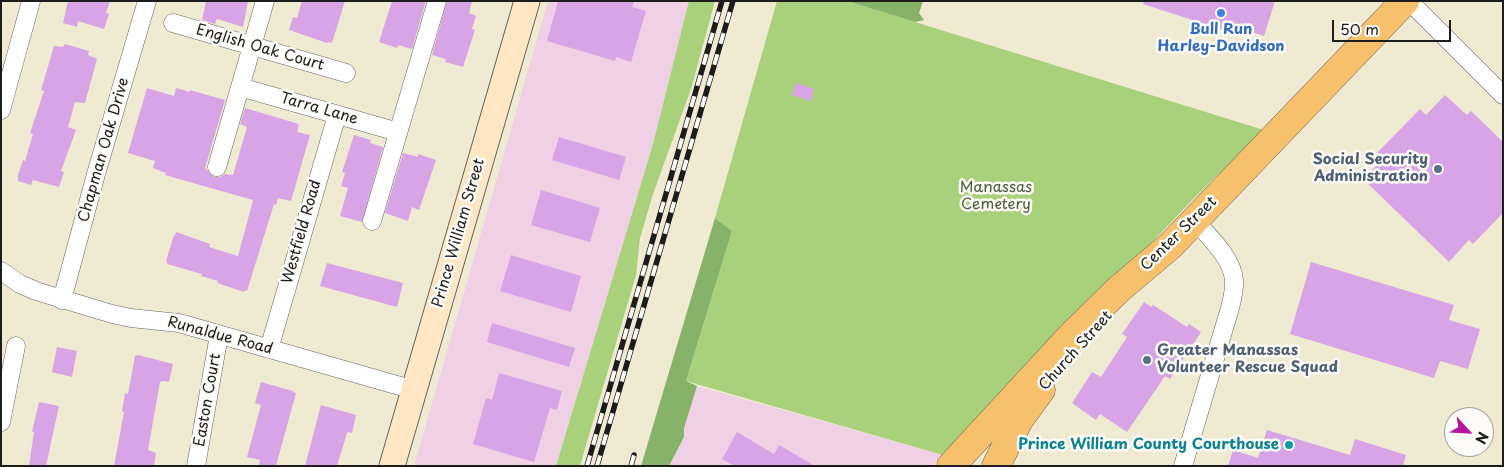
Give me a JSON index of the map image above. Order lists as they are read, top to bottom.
{
  "streets": {
    "highway": ["Center Street", "Church Street"],
    "street": [
      "English Oak Court",
      "Tarra Lane",
      "Chapman Oak Drive",
      "Westfield Road",
      "Prince William Street",
      "Runaldue Road",
      "Easton Court"
    ]
  },
  "crossings": [
    ["Tarra Lane", "Westfield Road"],
    ["Chapman Oak Drive", "Runaldue Road"],
    ["Westfield Road", "Runaldue Road"],
    ["Prince William Street", "Runaldue Road"],
    ["Center Street", "Church Street"],
    ["Runaldue Road", "Easton Court"]
  ],
  "parks": ["Manassas Cemetery"],
  "places": [
    "Bull Run Harley-Davidson",
    "Social Security Administration",
    "Greater Manassas Volunteer Rescue Squad",
    "Prince William County Courthouse"
  ],
  "scale_bar": "50 m",
  "north": "bottom right"
}
